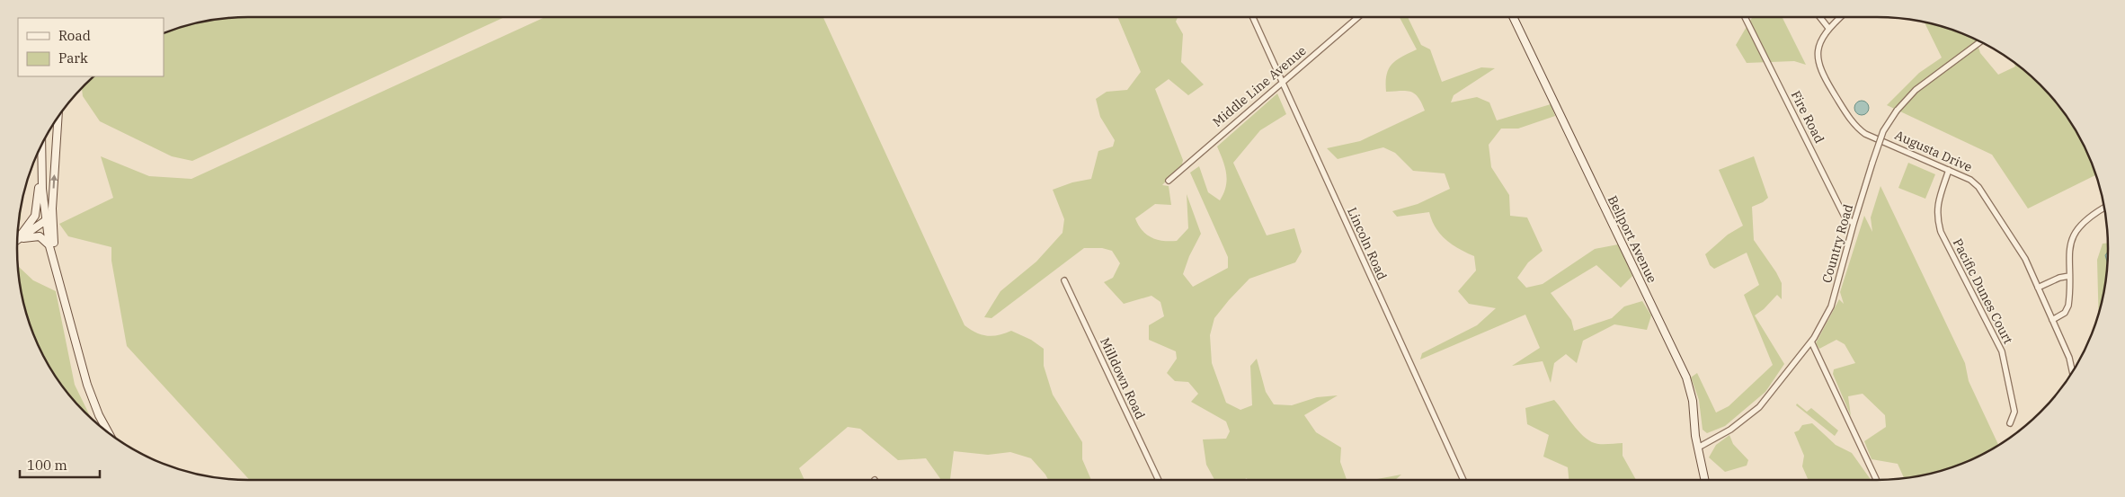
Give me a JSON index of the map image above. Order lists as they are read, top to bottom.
{
  "streets": {
    "main road": ["Bellport Avenue"],
    "street": [
      "Middle Line Avenue",
      "Fire Road",
      "Augusta Drive",
      "Lincoln Road",
      "Country Road",
      "Pacific Dunes Court",
      "Milldown Road"
    ]
  },
  "crossings": [
    ["Middle Line Avenue", "Lincoln Road"],
    ["Fire Road", "Country Road"],
    ["Augusta Drive", "Pacific Dunes Court"],
    ["Bellport Avenue", "Country Road"]
  ],
  "legend": ["Road", "Park"],
  "scale_bar": "100 m"
}
